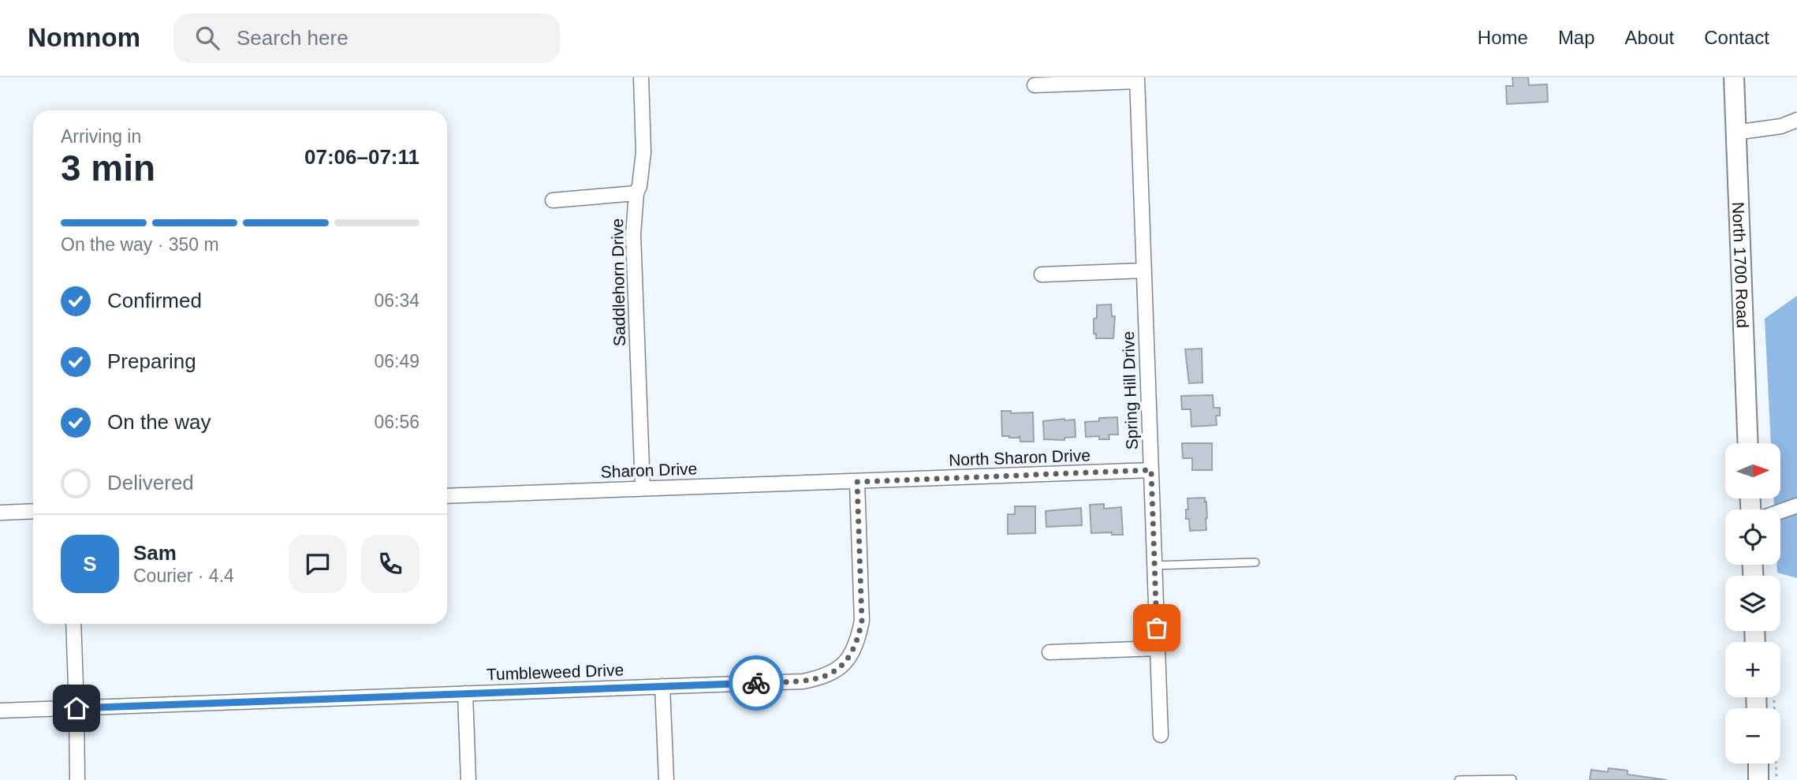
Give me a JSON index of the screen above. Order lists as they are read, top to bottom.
{
  "streets": {
    "street": [
      "North 1700 Road",
      "Saddlehorn Drive",
      "Spring Hill Drive",
      "North Sharon Drive",
      "Sharon Drive",
      "Tumbleweed Drive"
    ]
  },
  "crossings": [
    ["Saddlehorn Drive", "Sharon Drive"],
    ["Spring Hill Drive", "North Sharon Drive"],
    ["North Sharon Drive", "Sharon Drive"],
    ["North Sharon Drive", "Tumbleweed Drive"],
    ["Sharon Drive", "Tumbleweed Drive"]
  ],
  "north": "right",
  "page": {
    "header": "Nomnom",
    "search": "Search here",
    "nav": [
      "Home",
      "Map",
      "About",
      "Contact"
    ],
    "heading": ["3 min", "Arriving in", "07:06–07:11"],
    "panel": ["Sam", "Courier · 4.4"],
    "bar": "On the way · 350 m",
    "list": [
      ["Confirmed", "06:34"],
      ["Preparing", "06:49"],
      ["On the way", "06:56"],
      "Delivered"
    ],
    "map_buttons": ["+", "−"],
    "round": "S"
  }
}
